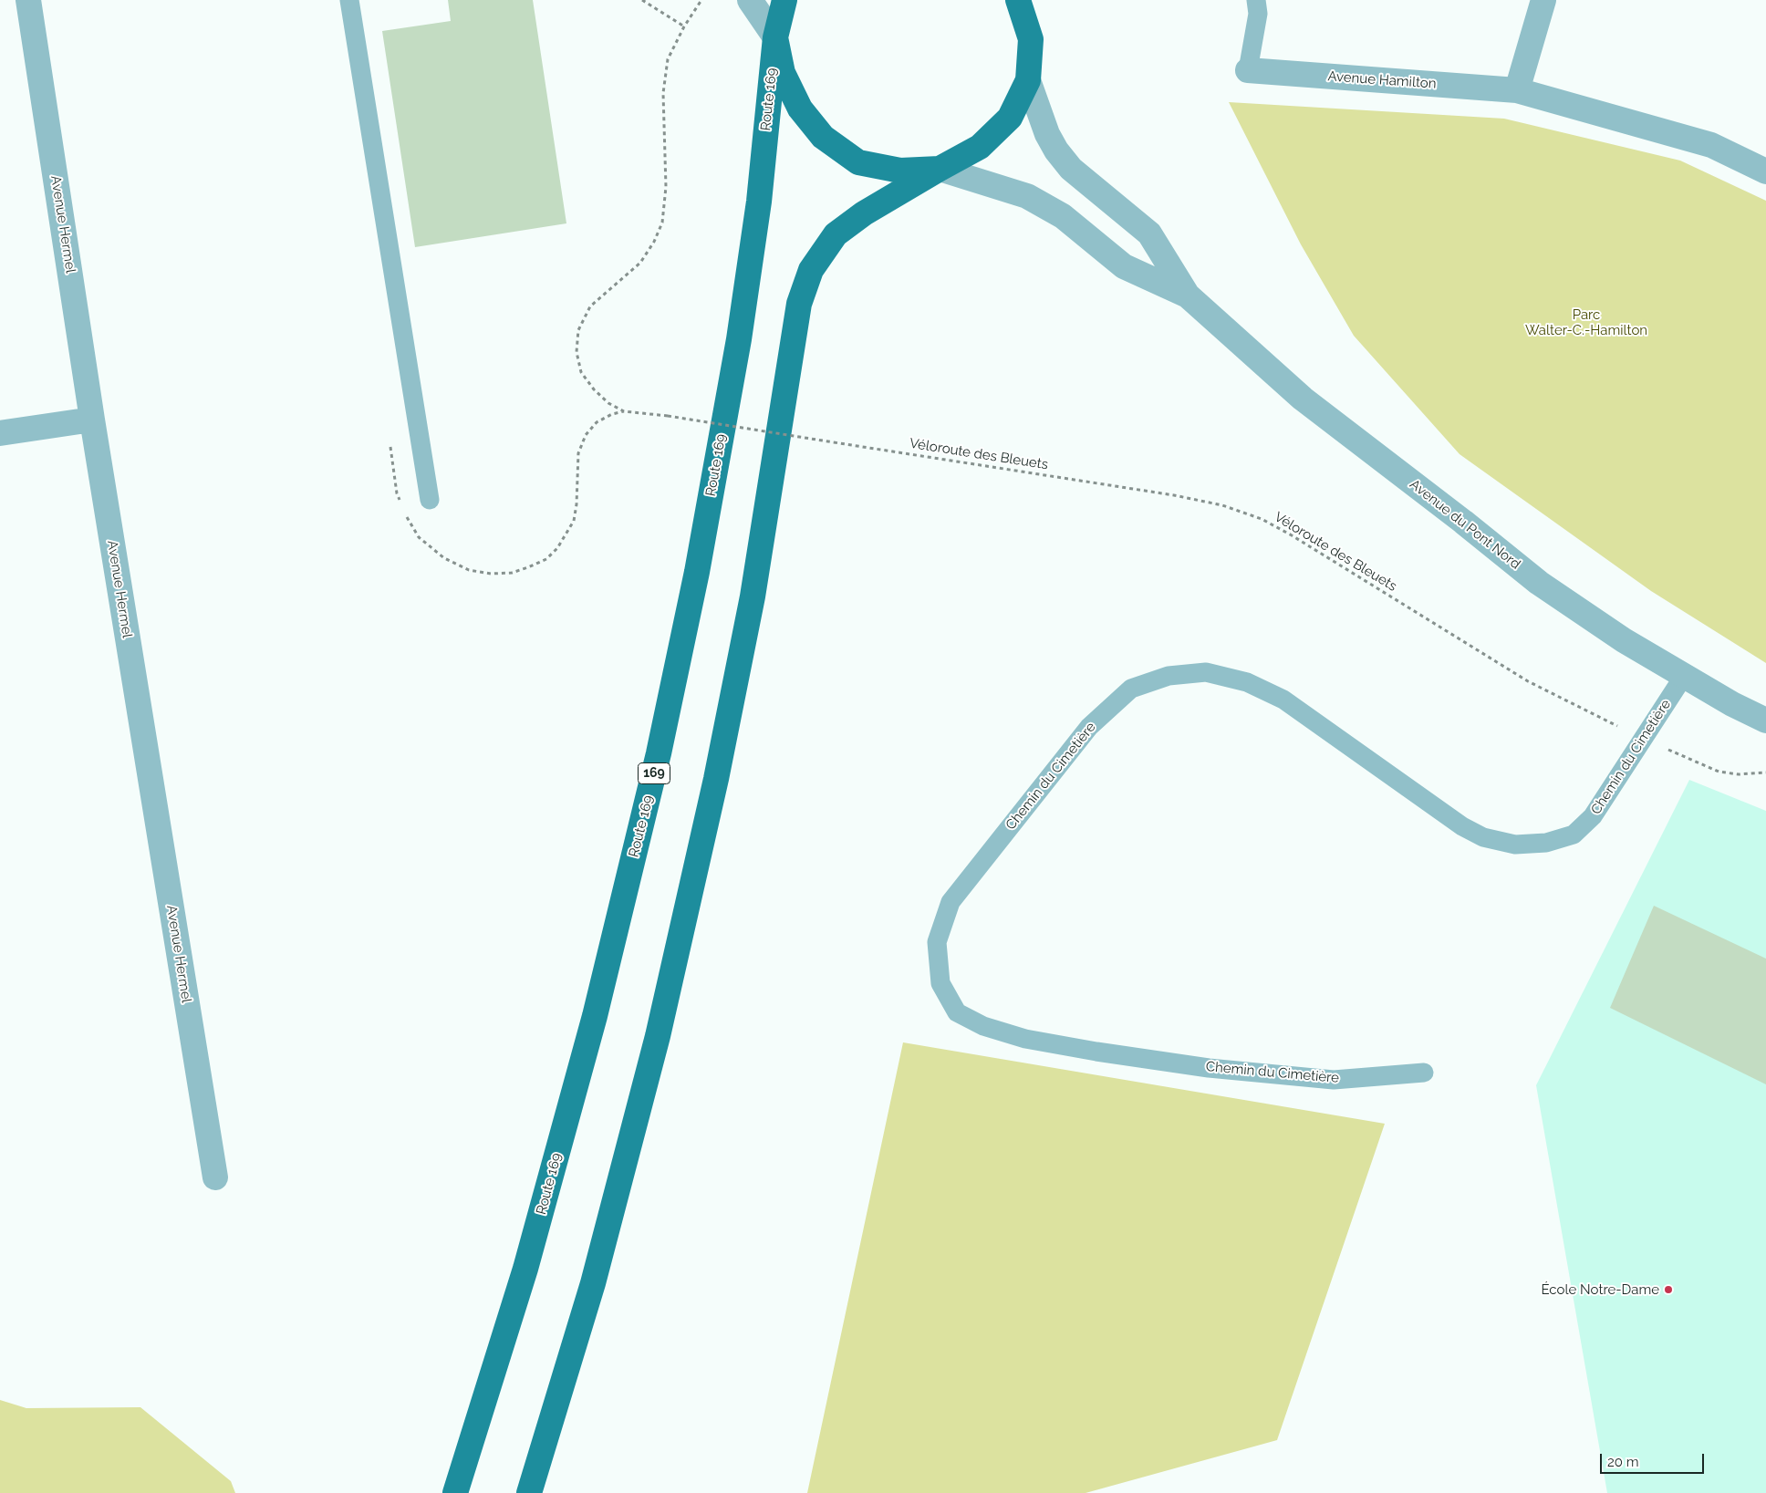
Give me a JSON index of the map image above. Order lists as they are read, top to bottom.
{
  "streets": {
    "main road": ["Route 169", "169"],
    "street": ["Avenue Hamilton", "Avenue Hermel", "Avenue du Pont Nord"],
    "lane": ["Chemin du Cimetière"],
    "path": ["Véloroute des Bleuets"]
  },
  "crossings": [
    ["Véloroute des Bleuets", "Chemin du Cimetière"],
    ["Avenue du Pont Nord", "Chemin du Cimetière"]
  ],
  "parks": ["Parc Walter-C.-Hamilton"],
  "places": ["École Notre-Dame"],
  "scale_bar": "20 m"
}
